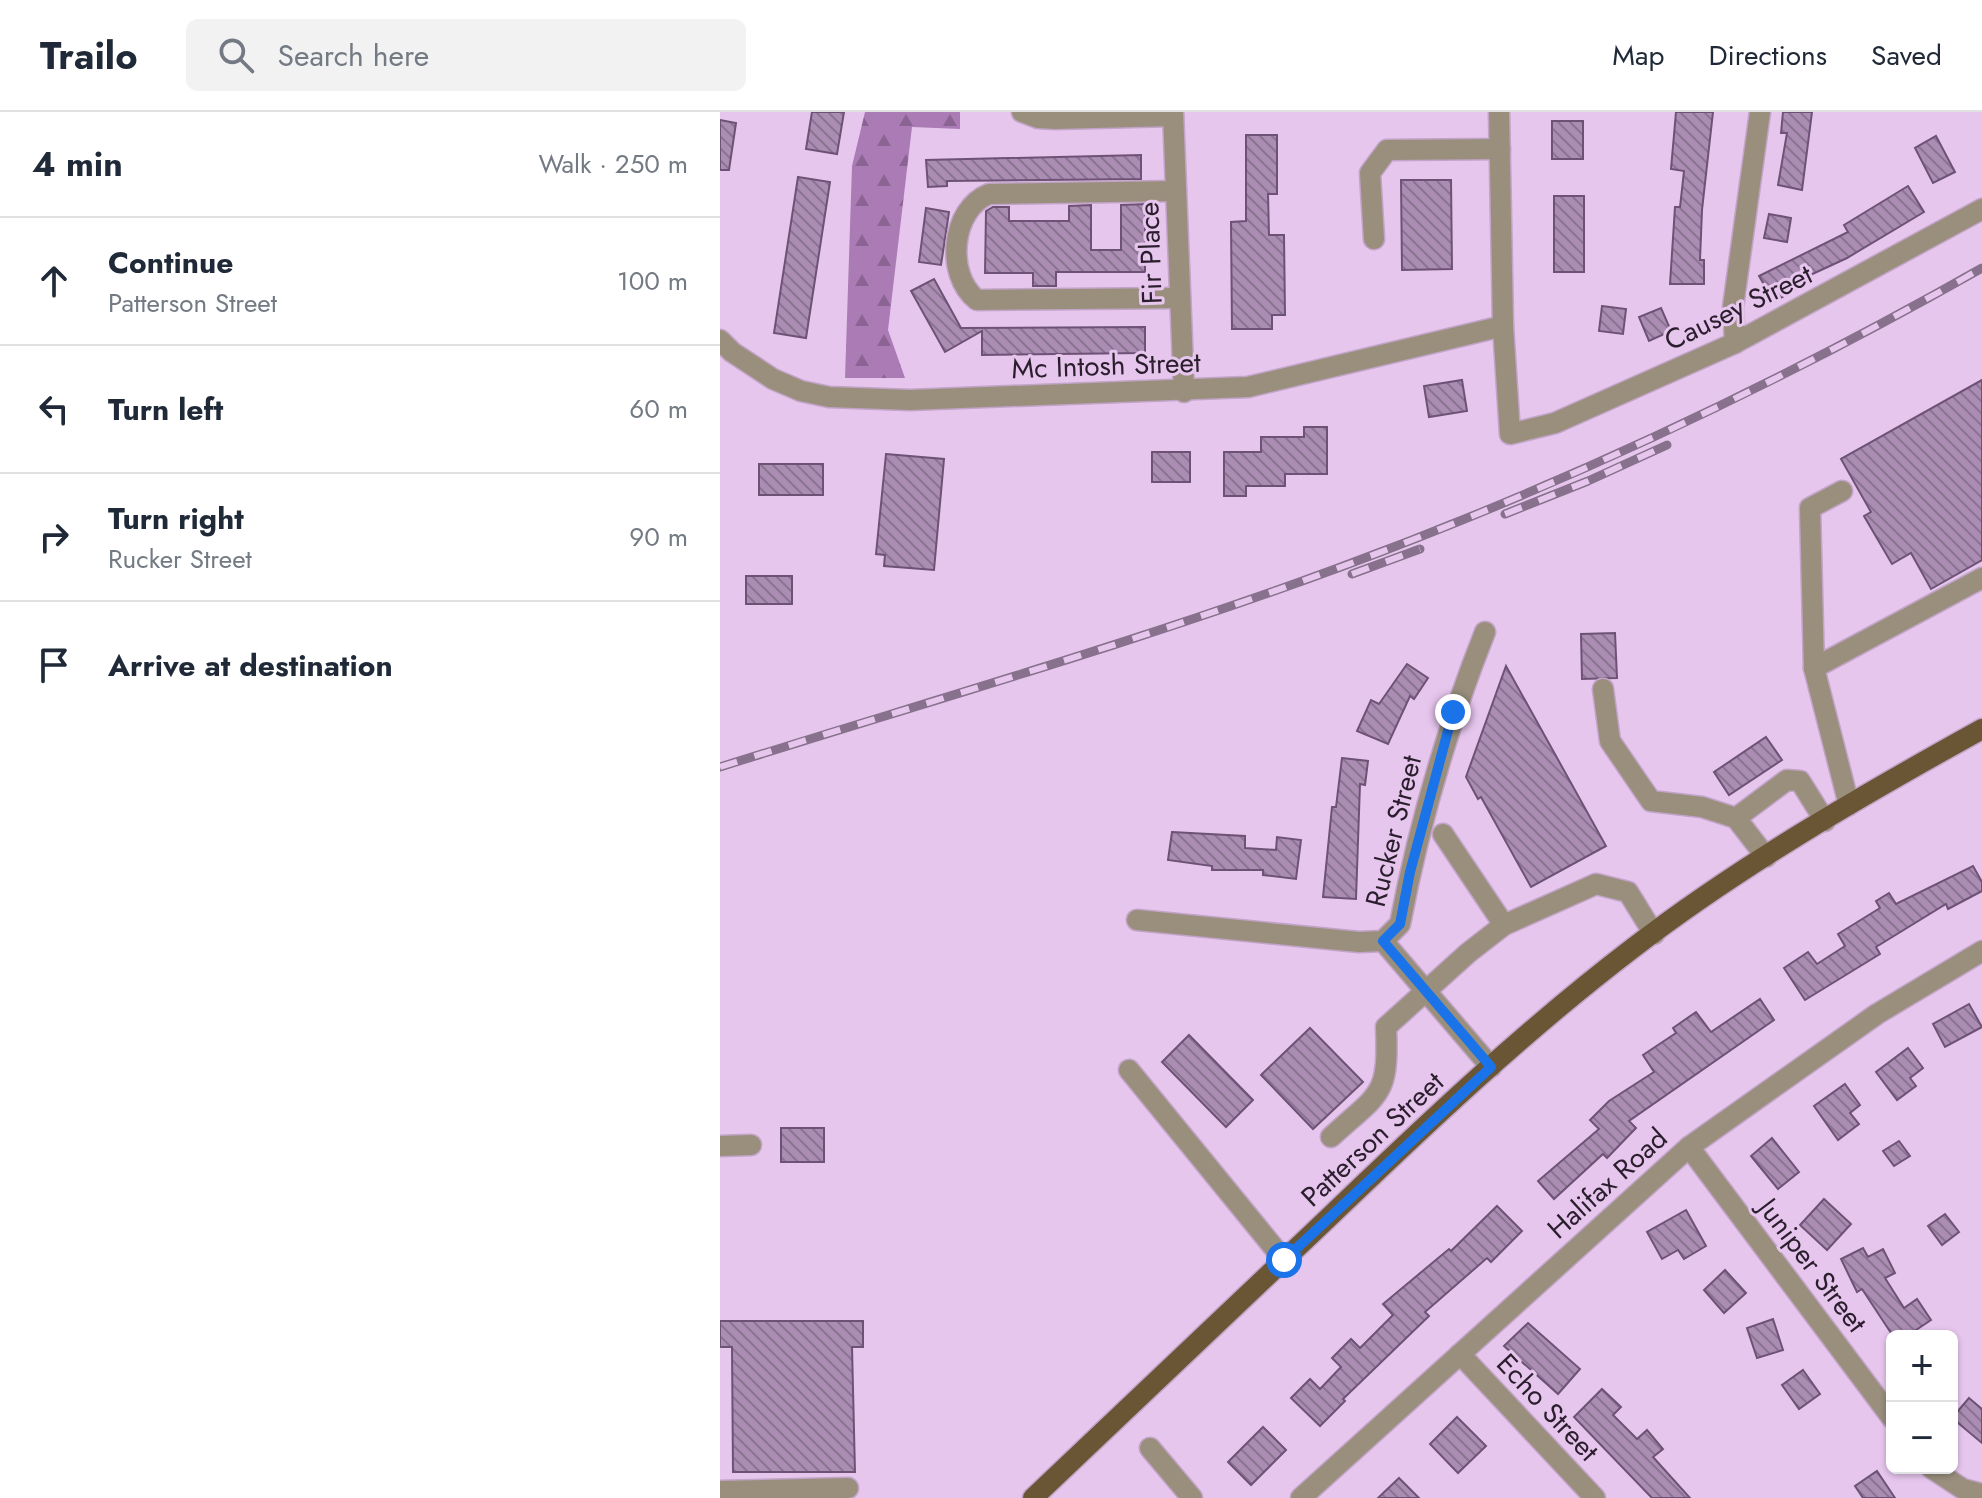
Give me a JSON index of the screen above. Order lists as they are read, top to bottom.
{
  "streets": {
    "main road": ["Patterson Street"],
    "street": [
      "Fir Place",
      "Causey Street",
      "Mc Intosh Street",
      "Rucker Street",
      "Halifax Road",
      "Juniper Street",
      "Echo Street"
    ]
  },
  "crossings": [
    ["Fir Place", "Mc Intosh Street"],
    ["Causey Street", "Mc Intosh Street"],
    ["Halifax Road", "Juniper Street"],
    ["Halifax Road", "Echo Street"]
  ],
  "page": {
    "header": "Trailo",
    "search": "Search here",
    "nav": ["Map", "Directions", "Saved"],
    "heading": ["4 min", "Walk · 250 m"],
    "list": [
      ["Continue", "Patterson Street", "100 m"],
      ["Turn left", "60 m"],
      ["Turn right", "Rucker Street", "90 m"],
      "Arrive at destination"
    ],
    "map_buttons": ["+", "−"]
  }
}
